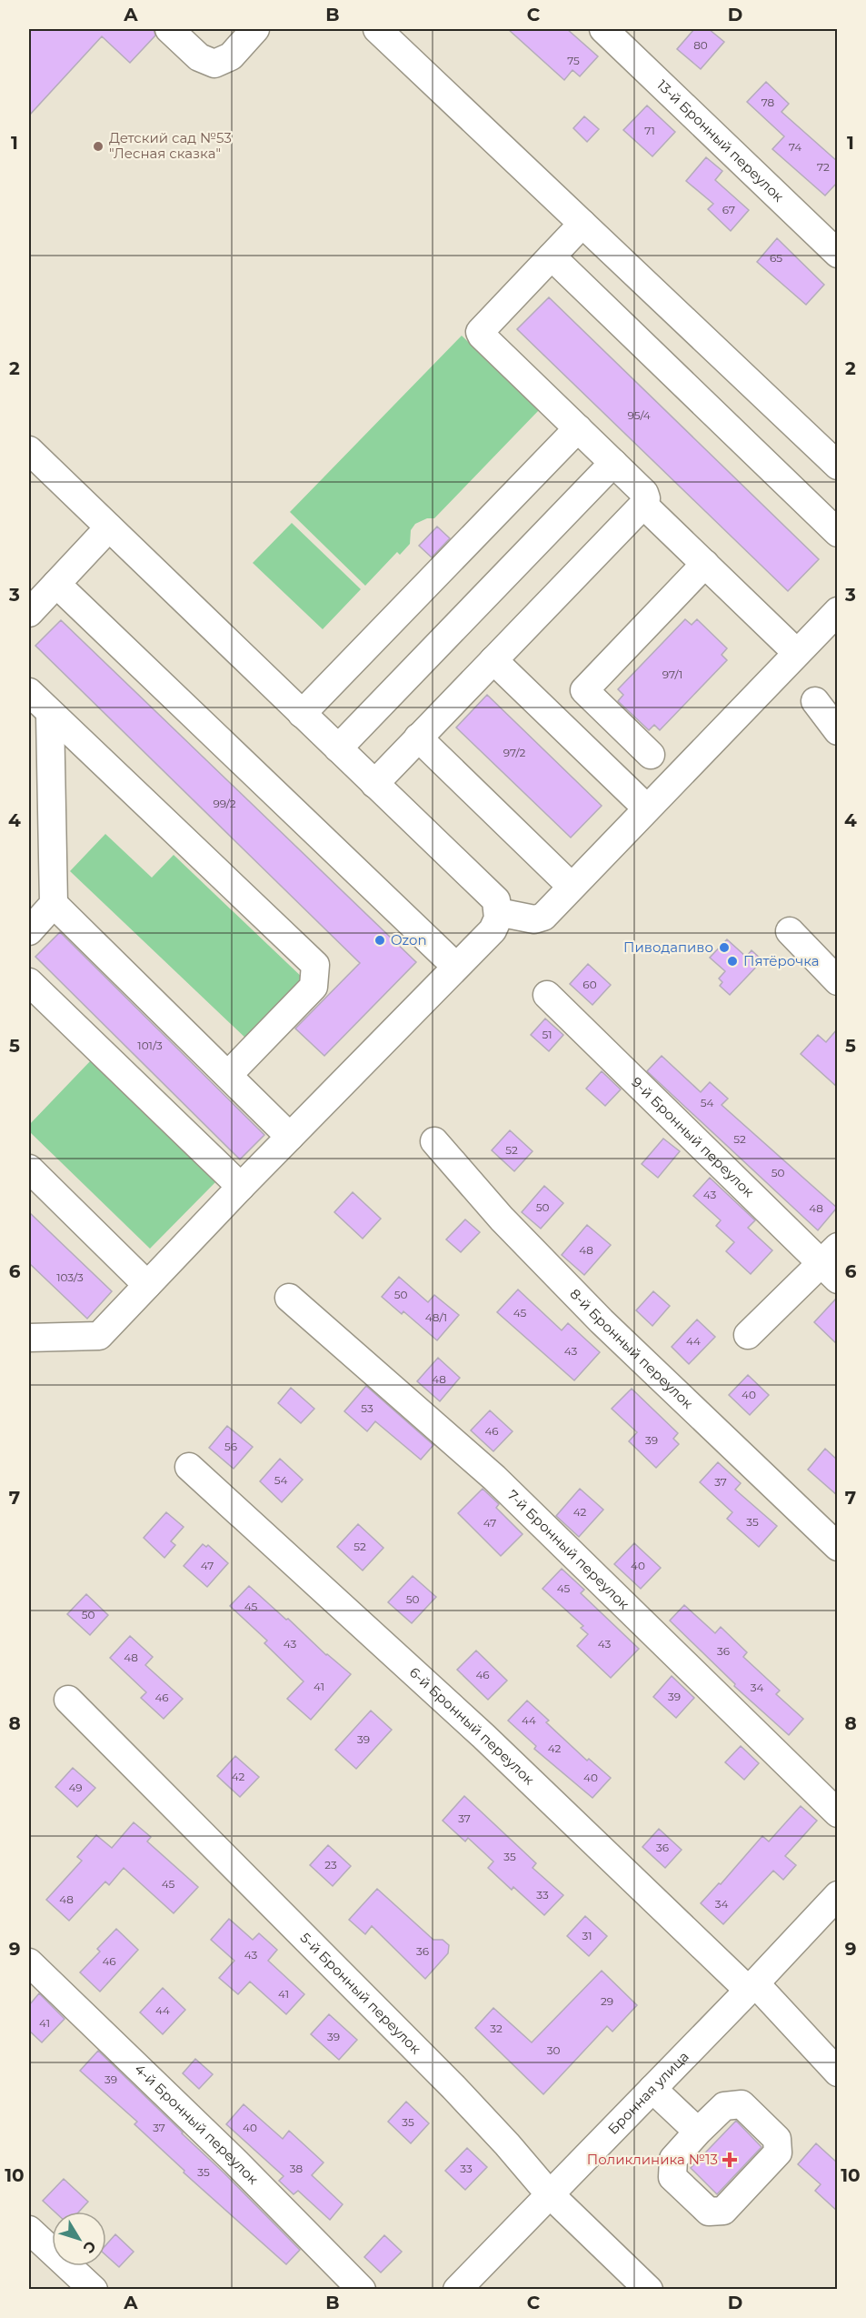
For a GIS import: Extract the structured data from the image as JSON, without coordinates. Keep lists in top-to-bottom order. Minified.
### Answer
{"streets":{"street":["13-й Бронный переулок","9-й Бронный переулок","8-й Бронный переулок","7-й Бронный переулок","6-й Бронный переулок","5-й Бронный переулок","Бронная улица","4-й Бронный переулок"]},"crossings":[["6-й Бронный переулок","Бронная улица"],["5-й Бронный переулок","Бронная улица"]],"places":{"other":["Детский сад №53 \"Лесная сказка\"","Ozon","Пиводапиво","Пятёрочка"],"health":["Поликлиника №13"]},"house_numbers":["80","75","78","71","74","72","67","65","95/4","97/1","97/2","99/2","60","51","101/3","54","52","52","50","43","50","48","48","103/3","50","45","48/1","44","43","48","40","53","46","39","56","54","37","42","35","47","52","47","40","45","50","45","50","43","43","36","48","46","41","34","39","46","44","39","42","42","40","49","37","36","35","23","45","33","48","34","31","36","43","46","41","29","44","41","32","39","30","39","35","37","40","38","33","35"],"north":"bottom right","grid":{"columns":["A","B","C","D"],"rows":["1","2","3","4","5","6","7","8","9","10"]}}
